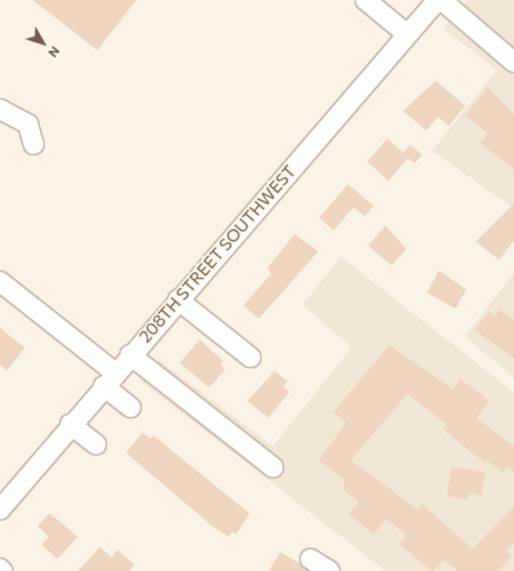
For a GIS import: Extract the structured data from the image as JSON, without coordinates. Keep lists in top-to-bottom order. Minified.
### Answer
{"streets":{"street":["208TH STREET SOUTHWEST"]},"north":"bottom right"}
